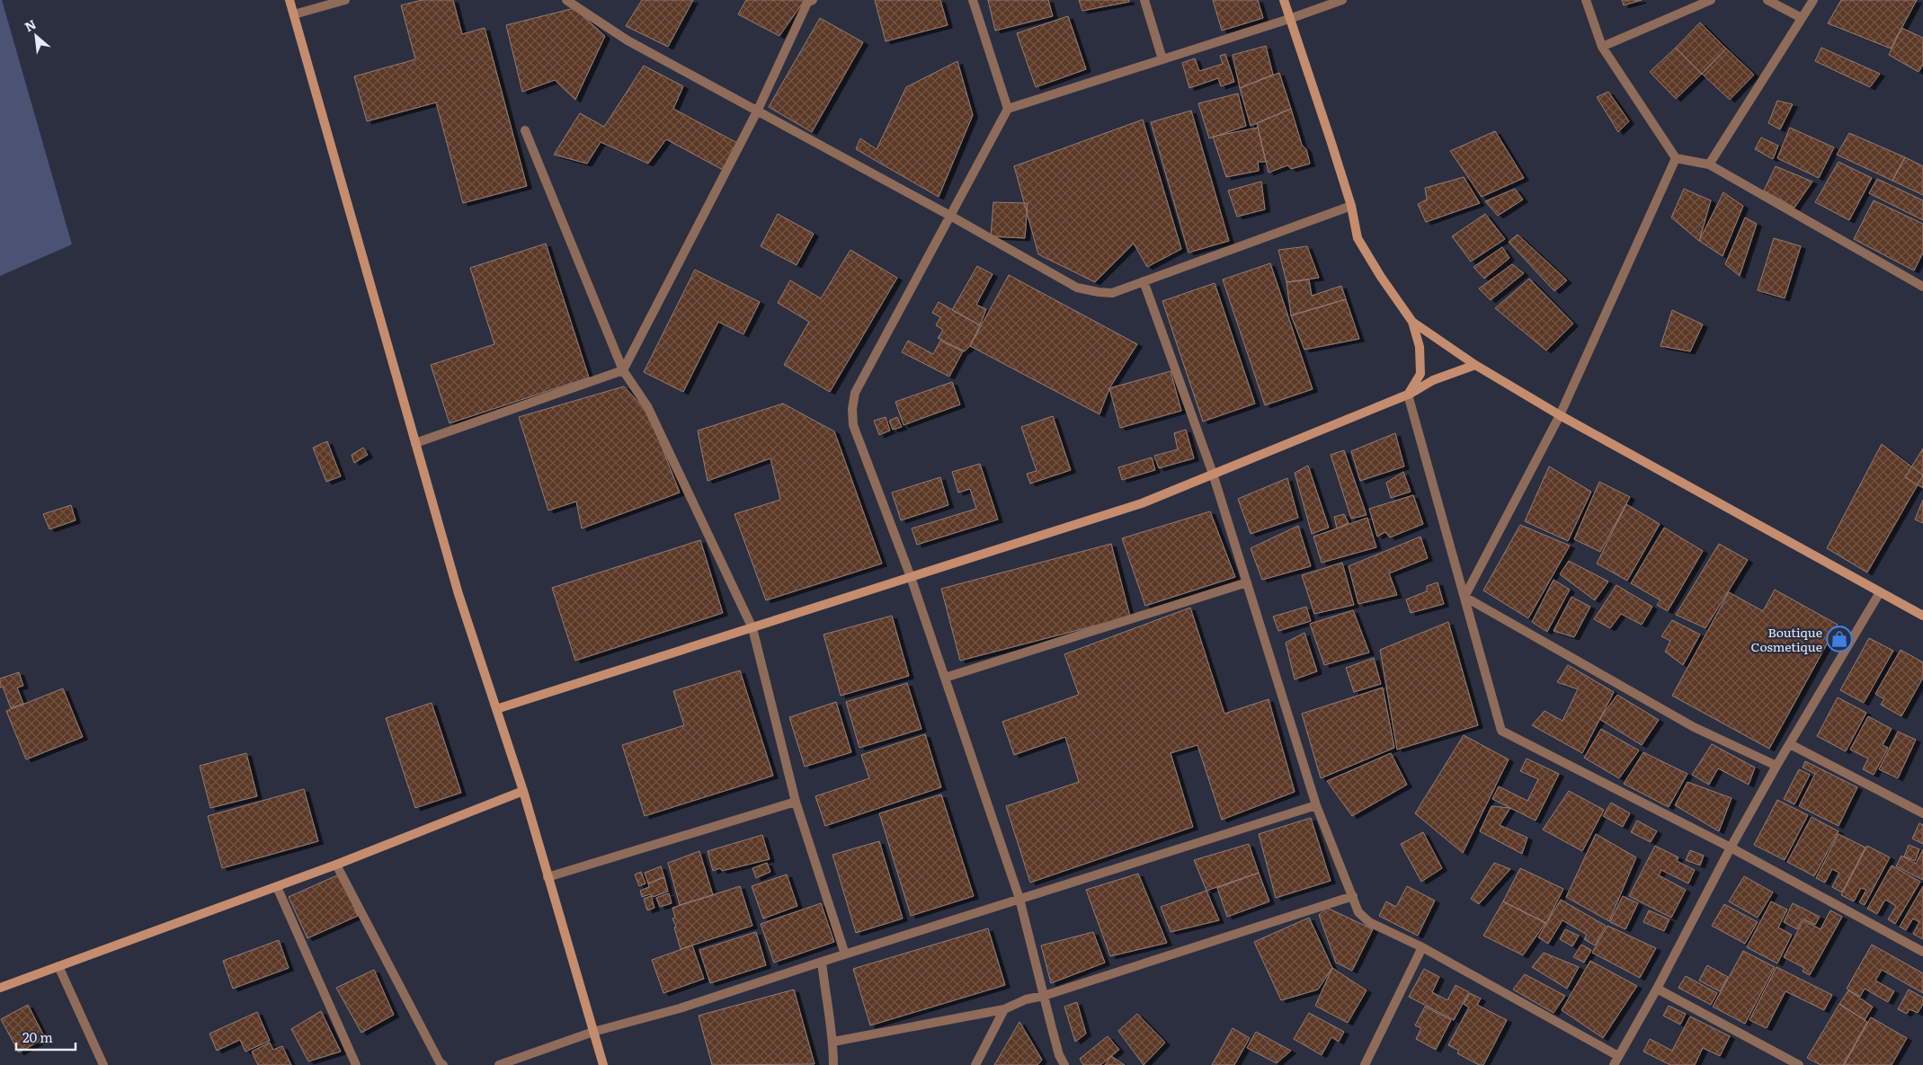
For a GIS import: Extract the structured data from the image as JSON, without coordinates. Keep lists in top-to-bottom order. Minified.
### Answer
{"places":{"shop":["Boutique Cosmetique"]},"scale_bar":"20 m","north":"top left"}
